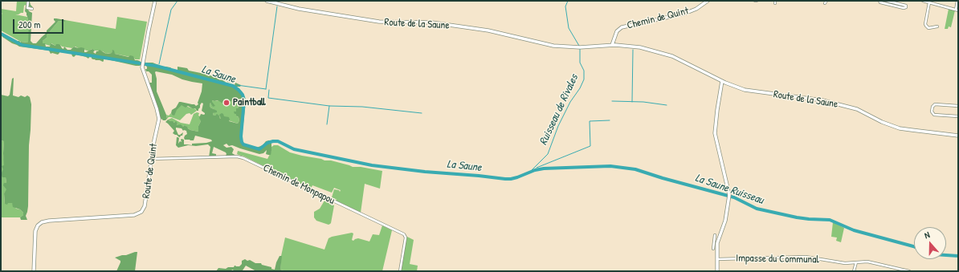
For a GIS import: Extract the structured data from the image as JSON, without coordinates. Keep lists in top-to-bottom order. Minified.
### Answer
{"streets":{"street":["Chemin de Quint","Route de la Saune","Route de Quint","Chemin de Monpapou","Impasse du Communal"]},"crossings":[["Chemin de Quint","Route de la Saune"],["Route de Quint","Chemin de Monpapou"]],"water":["La Saune","Ruisseau de Rivales","La Saune Ruisseau"],"places":["Paintball"],"scale_bar":"200 m","north":"top"}
